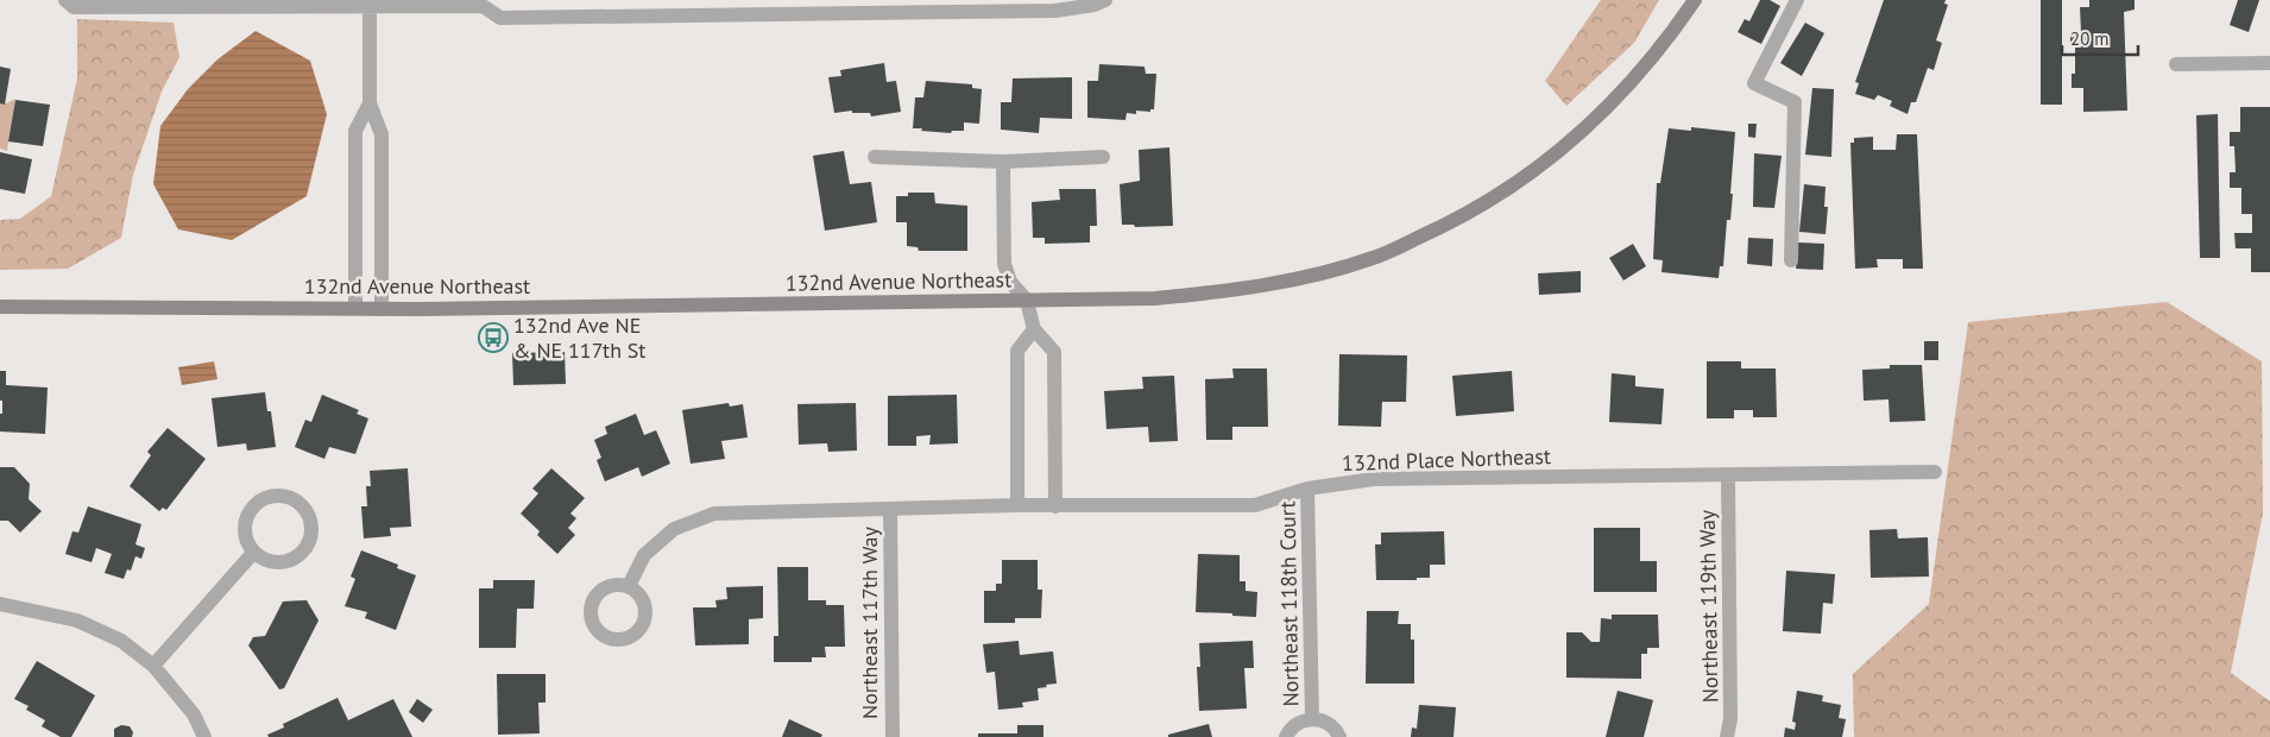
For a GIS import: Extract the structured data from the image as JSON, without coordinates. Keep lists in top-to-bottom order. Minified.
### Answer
{"streets":{"street":["132nd Avenue Northeast","132nd Place Northeast","Northeast 118th Court","Northeast 119th Way","Northeast 117th Way"]},"crossings":[["132nd Place Northeast","Northeast 118th Court"],["132nd Place Northeast","Northeast 119th Way"],["132nd Place Northeast","Northeast 117th Way"]],"places":{"bus stop":["132nd Ave NE & NE 117th St"]},"scale_bar":"20 m"}
